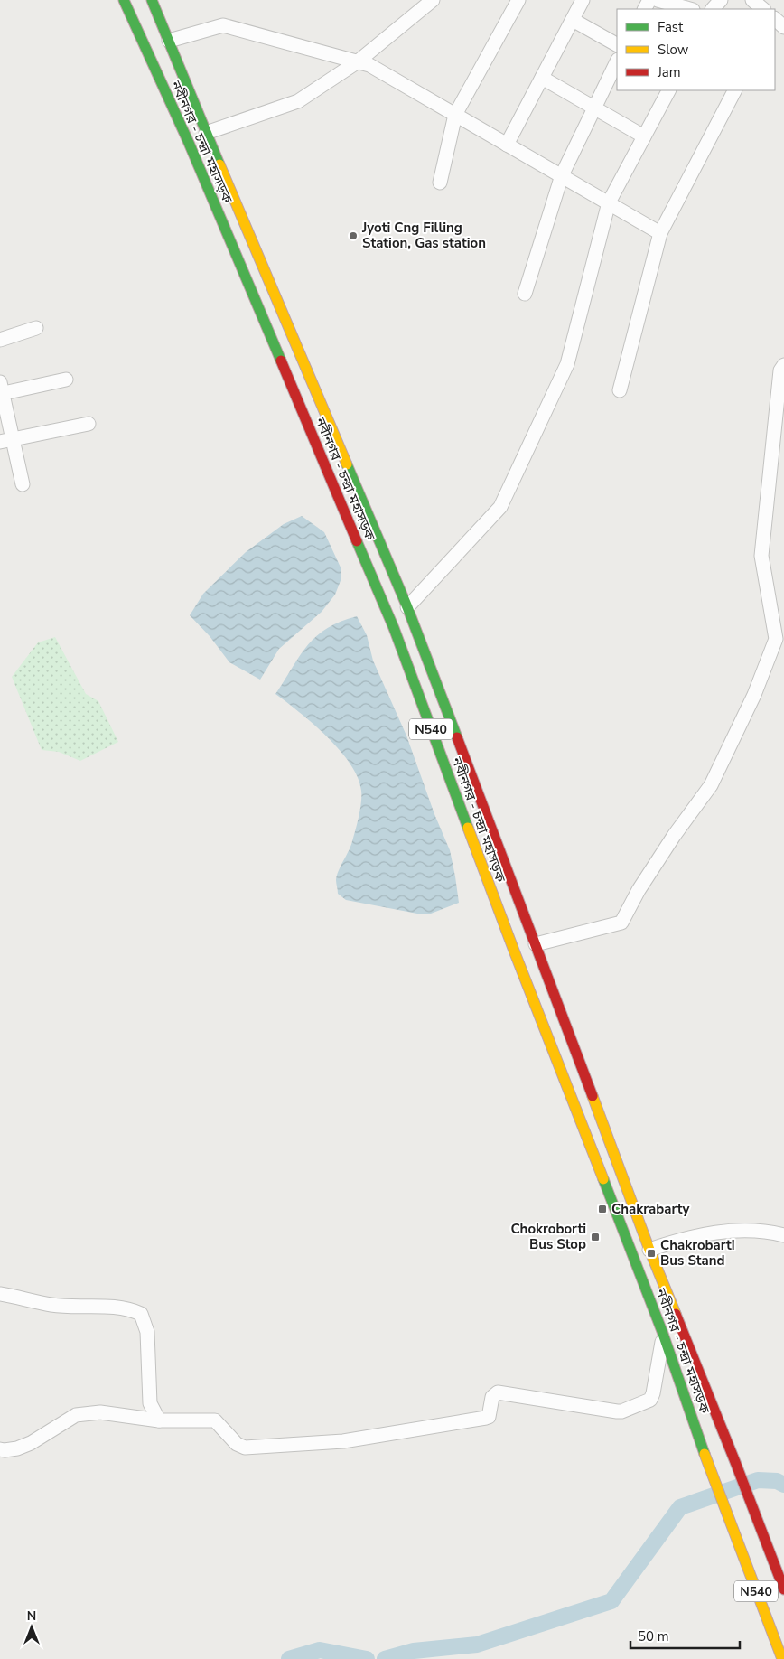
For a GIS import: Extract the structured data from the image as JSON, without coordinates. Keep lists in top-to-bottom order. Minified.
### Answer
{"streets":{"highway":["নবীনগর - চন্দ্রা মহাসড়ক","N540"]},"places":{"other":["Jyoti Cng Filling Station, Gas station"],"transit":["Chakrabarty","Chokroborti Bus Stop","Chakrobarti Bus Stand"]},"legend":["Fast","Slow","Jam"],"scale_bar":"50 m","north":"top"}
